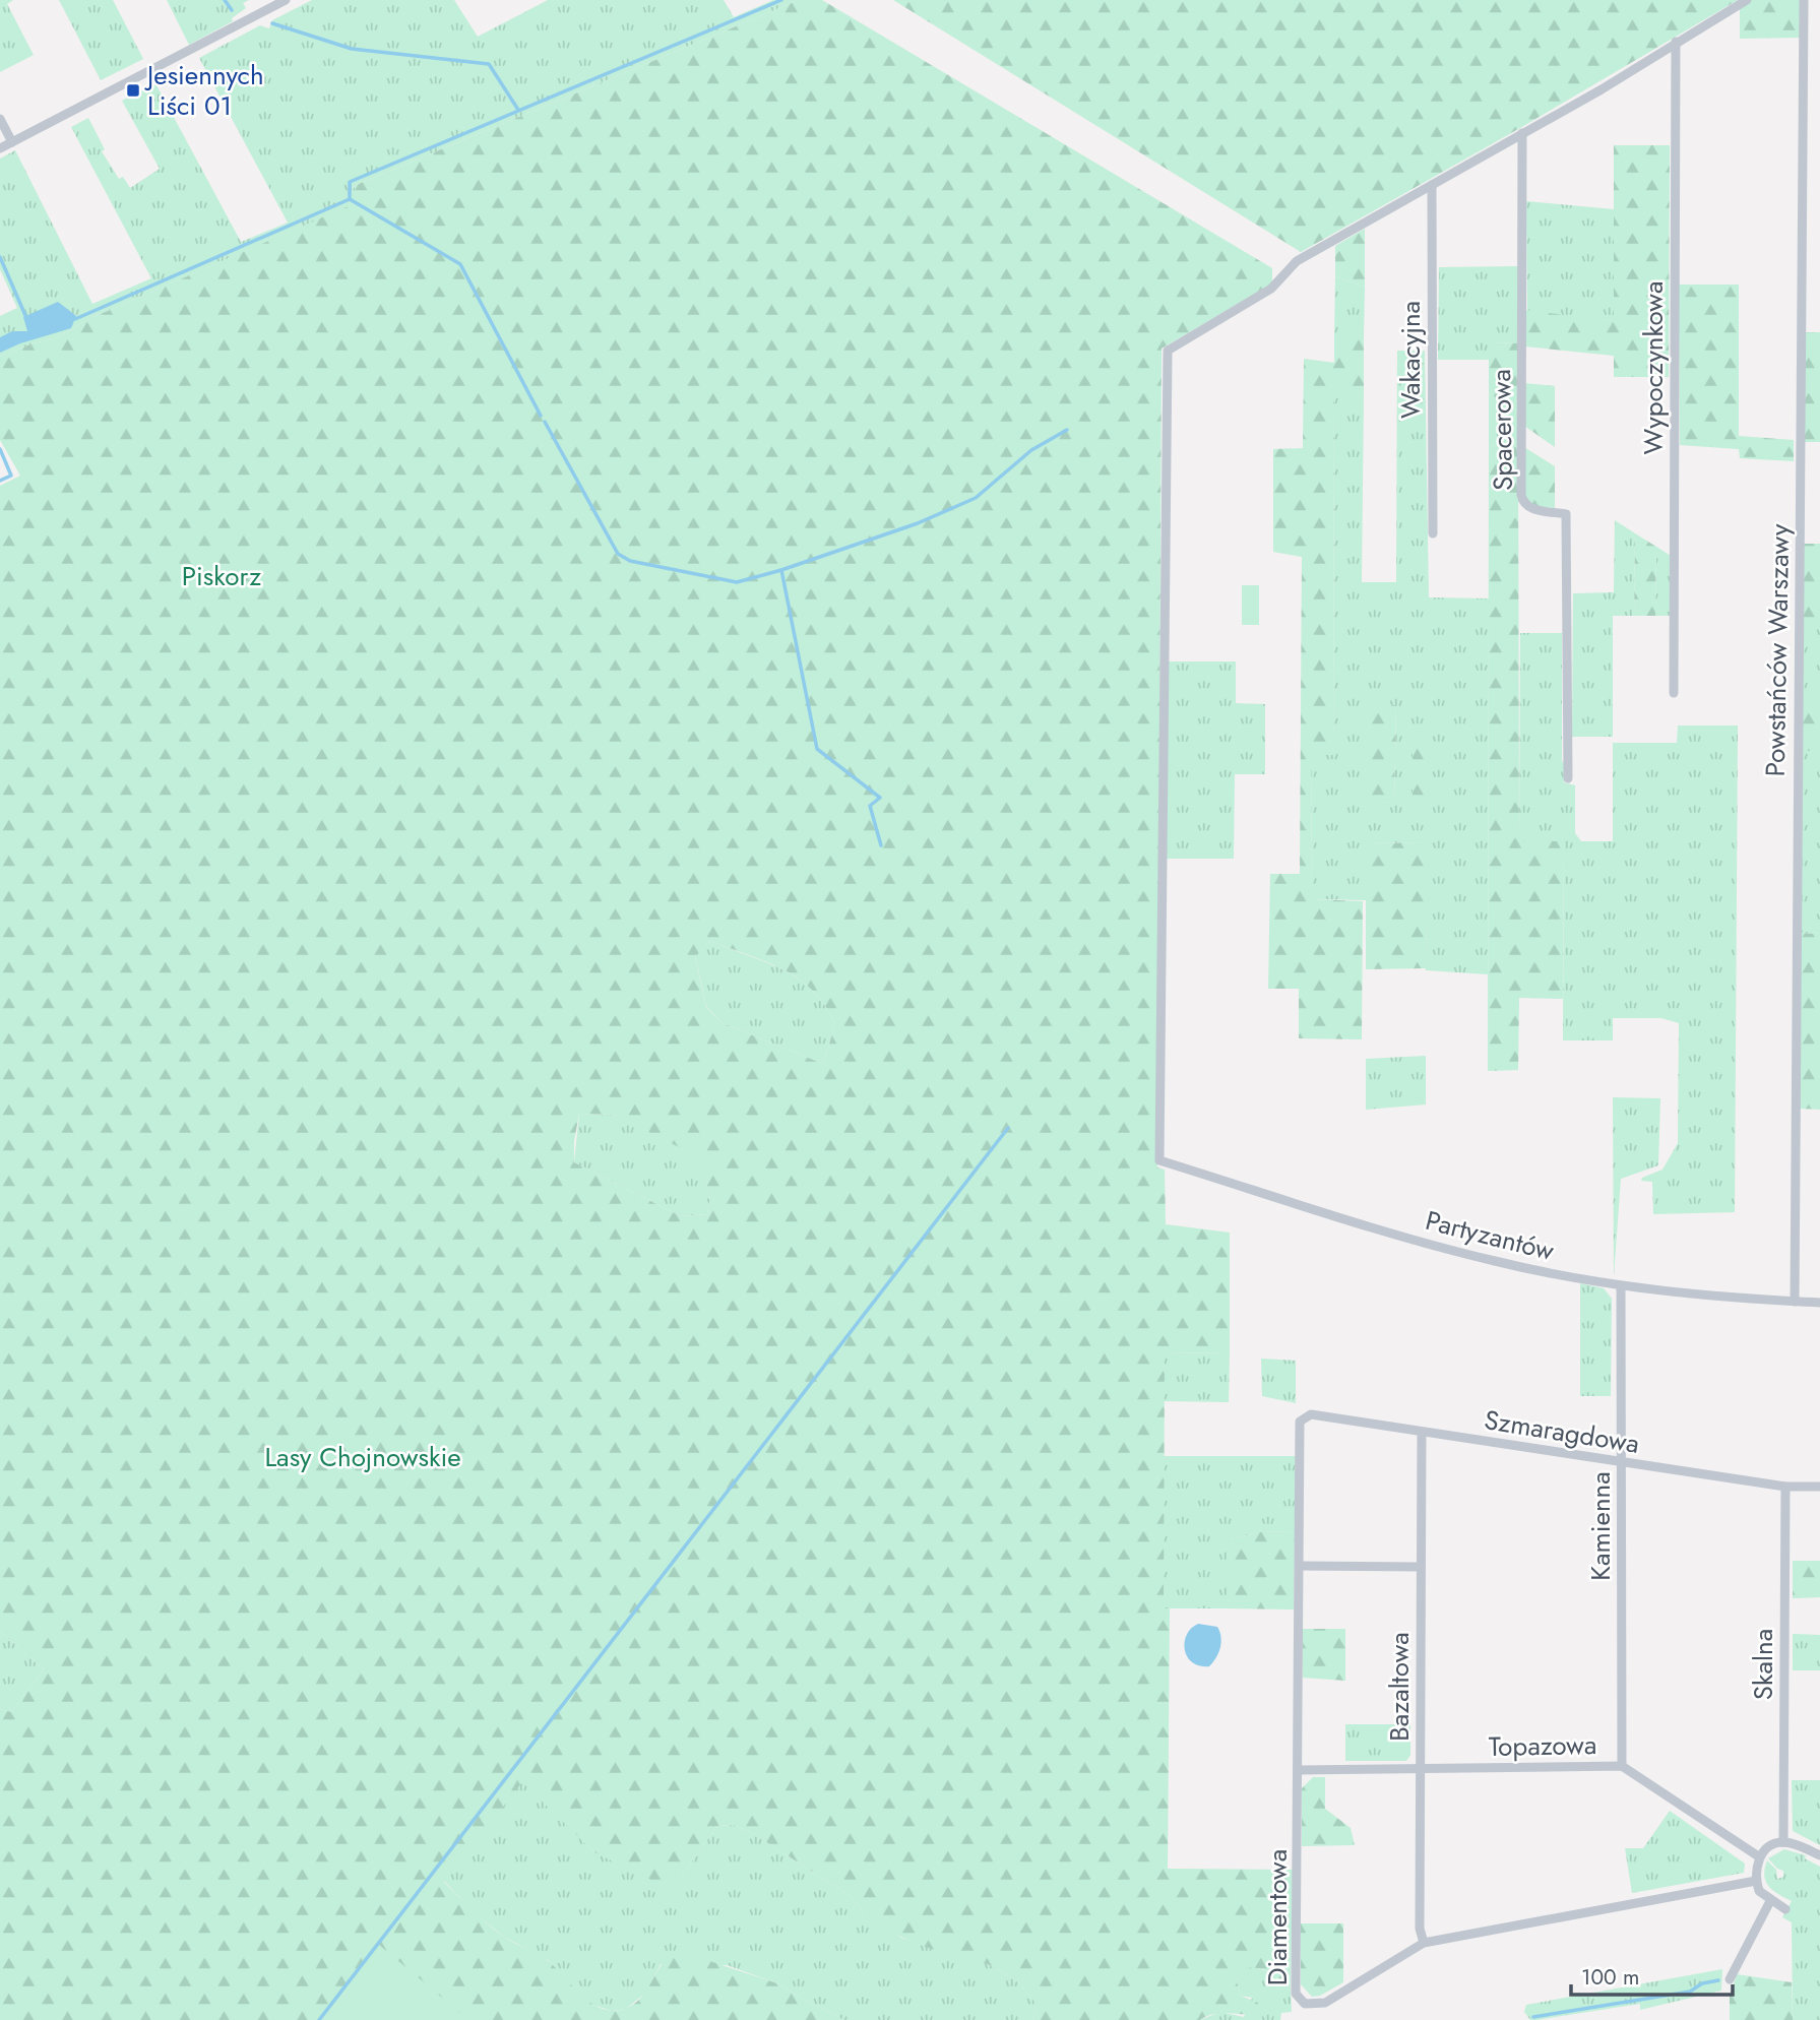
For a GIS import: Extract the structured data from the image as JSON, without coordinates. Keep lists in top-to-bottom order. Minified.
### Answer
{"streets":{"street":["Wakacyjna","Wypoczynkowa","Spacerowa","Powstańców Warszawy","Partyzantów","Szmaragdowa","Kamienna","Skalna","Bazaltowa","Topazowa","Diamentowa"]},"crossings":[["Wakacyjna","Partyzantów"],["Powstańców Warszawy","Partyzantów"],["Partyzantów","Kamienna"],["Szmaragdowa","Kamienna"],["Szmaragdowa","Skalna"],["Szmaragdowa","Bazaltowa"],["Szmaragdowa","Diamentowa"],["Kamienna","Topazowa"],["Bazaltowa","Topazowa"],["Bazaltowa","Diamentowa"],["Topazowa","Diamentowa"]],"parks":["Piskorz","Lasy Chojnowskie"],"places":{"transit":["Jesiennych Liści 01"]},"scale_bar":"100 m"}
